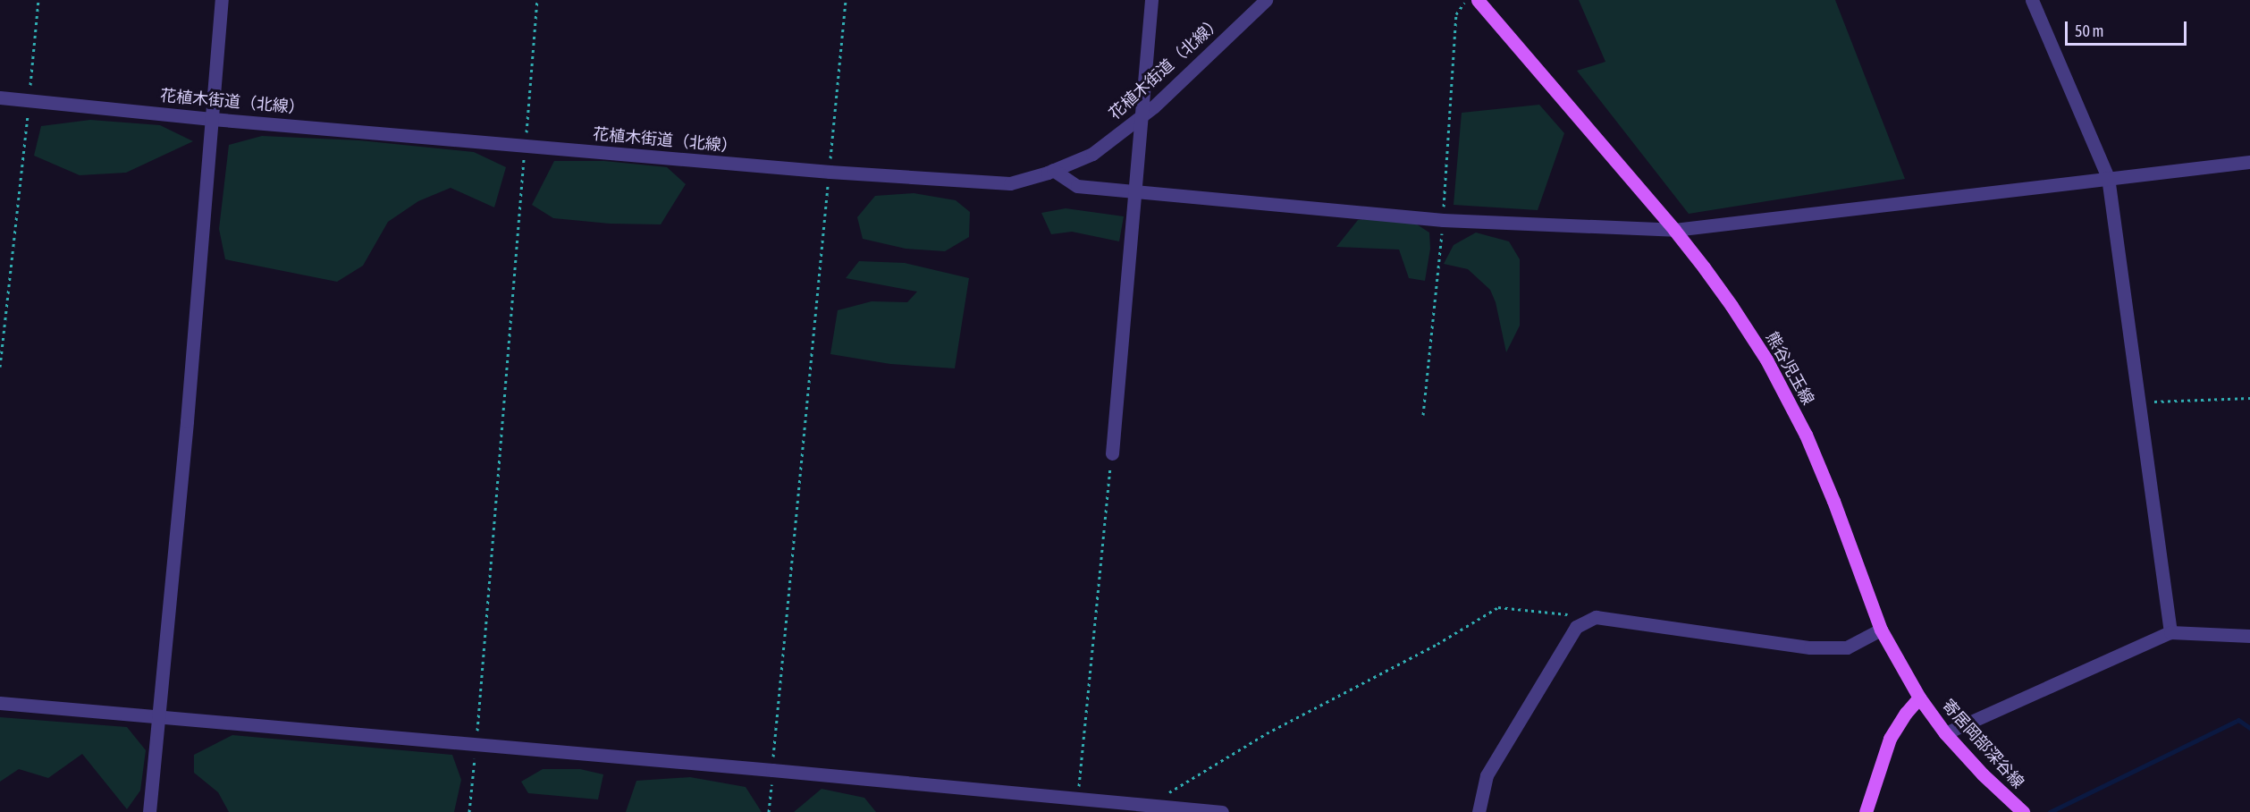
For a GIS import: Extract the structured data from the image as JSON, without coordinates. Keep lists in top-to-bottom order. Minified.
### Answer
{"streets":{"main road":["熊谷児玉線","寄居岡部深谷線"],"street":["花植木街道（北線）"]},"crossings":[["熊谷児玉線","寄居岡部深谷線"]],"scale_bar":"50 m"}
